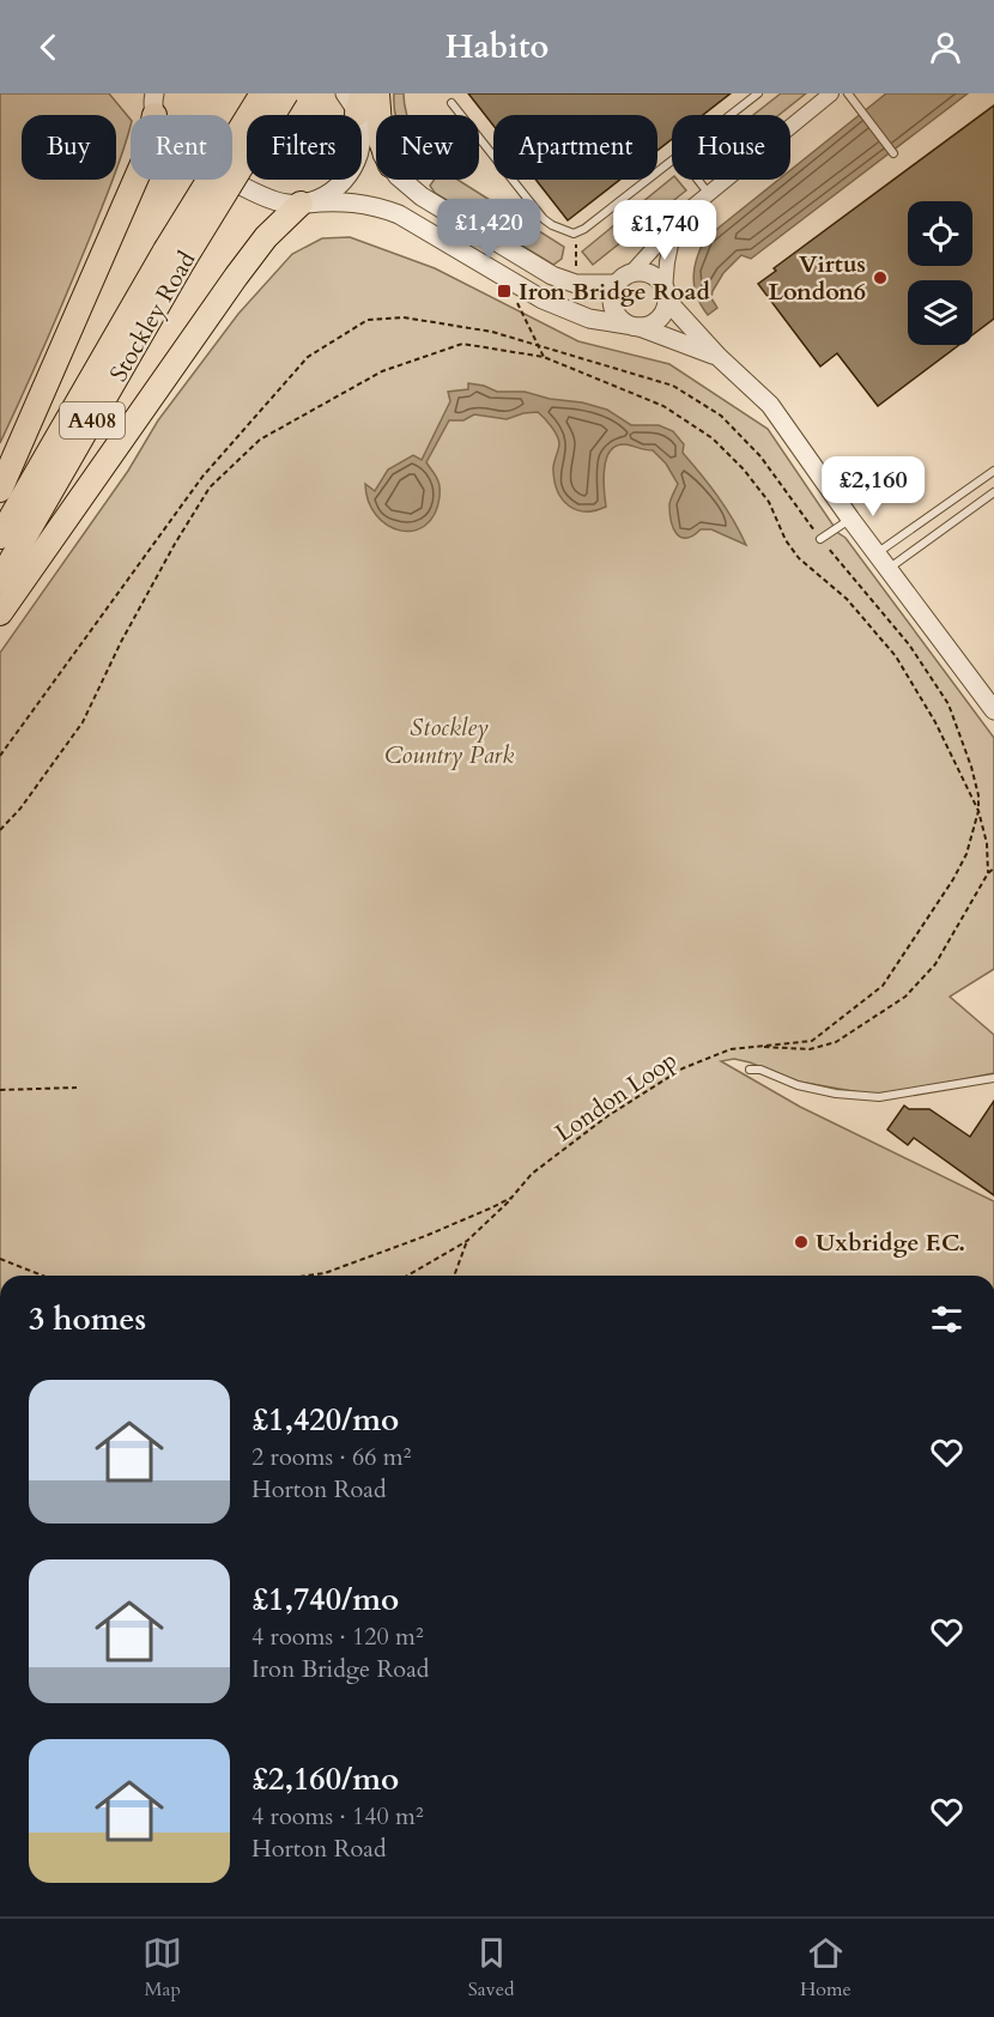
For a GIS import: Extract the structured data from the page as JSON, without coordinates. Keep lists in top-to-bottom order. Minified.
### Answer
{"streets":{"main road":["Stockley Road","A408"],"path":["London Loop"]},"parks":["Stockley Country Park"],"places":{"other":["Virtus London6","Uxbridge F.C."],"transit":["Iron Bridge Road"]},"page":{"header":"Habito","chip":["Buy","Rent","Filters","New","Apartment","House"],"price":["£1,420","£1,740","£2,160"],"heading":"3 homes","list":[{"name":"£1,420/mo","note":"2 rooms · 66 m² · Horton Road"},{"name":"£1,740/mo","note":"4 rooms · 120 m² · Iron Bridge Road"},{"name":"£2,160/mo","note":"4 rooms · 140 m² · Horton Road"}],"tabs":["Map","Saved","Home"]}}
